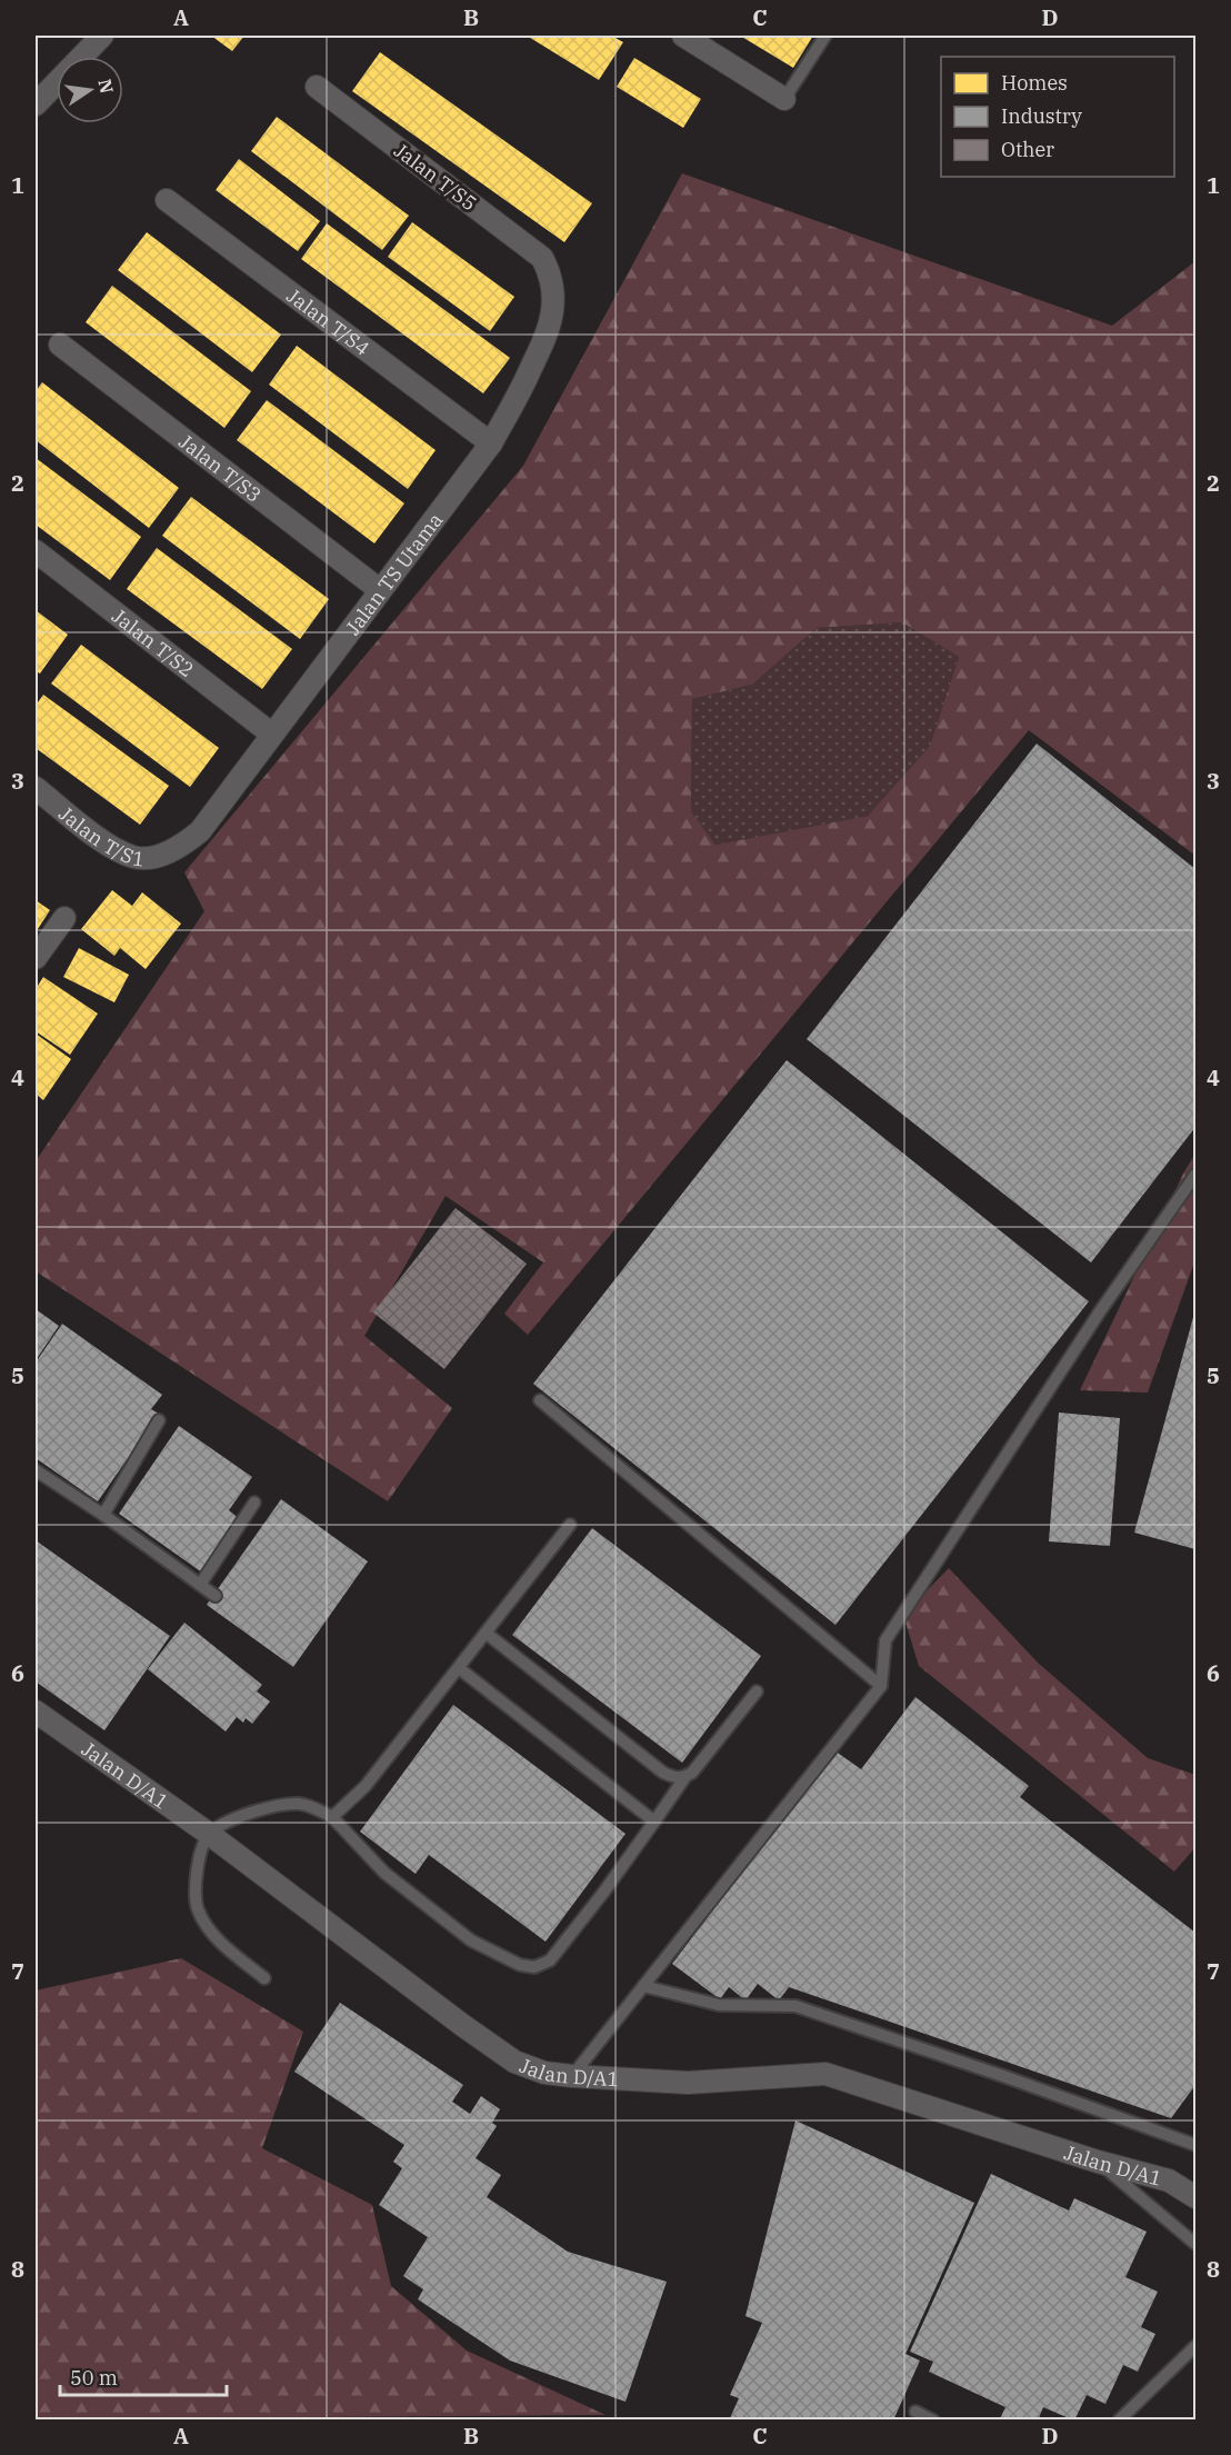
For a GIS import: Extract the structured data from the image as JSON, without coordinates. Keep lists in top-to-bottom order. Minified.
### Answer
{"streets":{"street":["Jalan T/S5","Jalan T/S4","Jalan T/S3","Jalan TS Utama","Jalan T/S2","Jalan T/S1","Jalan D/A1"]},"crossings":[["Jalan T/S5","Jalan TS Utama"],["Jalan T/S4","Jalan TS Utama"],["Jalan T/S3","Jalan TS Utama"],["Jalan TS Utama","Jalan T/S2"],["Jalan TS Utama","Jalan T/S1"]],"legend":["Homes","Industry","Other"],"scale_bar":"50 m","north":"right","grid":{"columns":["A","B","C","D"],"rows":["1","2","3","4","5","6","7","8"]}}
